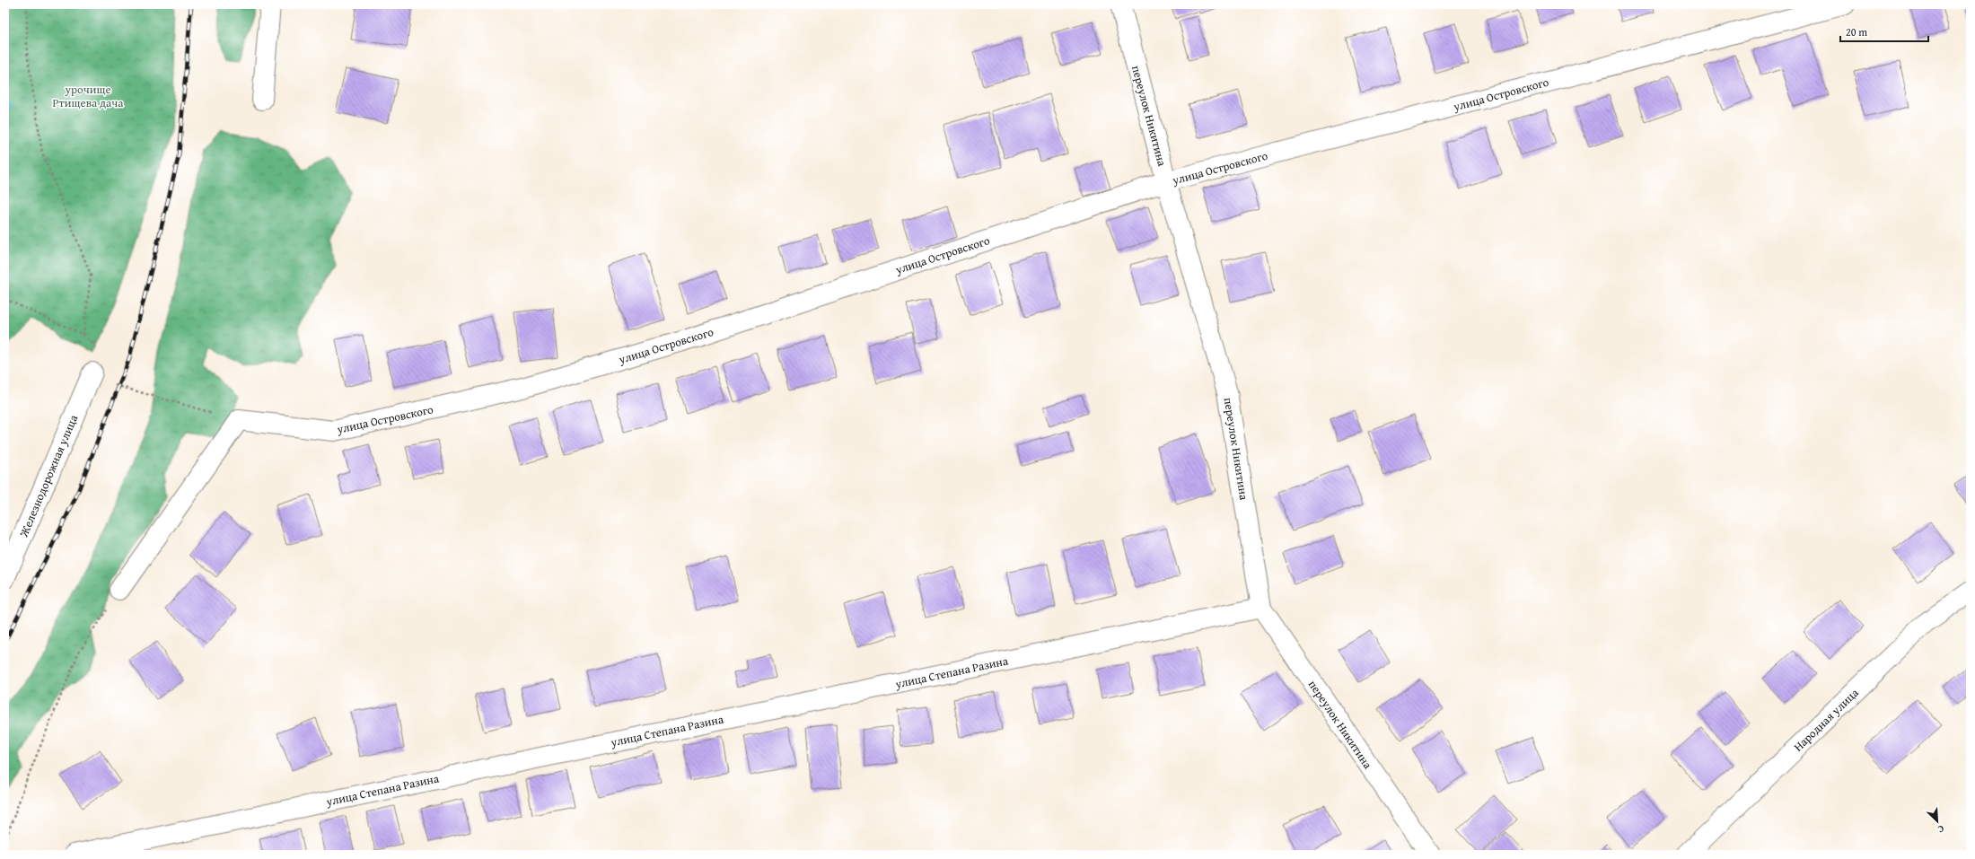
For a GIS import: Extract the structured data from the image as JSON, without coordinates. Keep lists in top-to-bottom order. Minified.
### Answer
{"streets":{"street":["улица Островского","переулок Никитина","Железнодорожная улица","улица Степана Разина","Народная улица"]},"crossings":[["улица Островского","переулок Никитина"],["переулок Никитина","улица Степана Разина"]],"parks":["урочище Ртищева дача"],"scale_bar":"20 m","north":"bottom right"}
